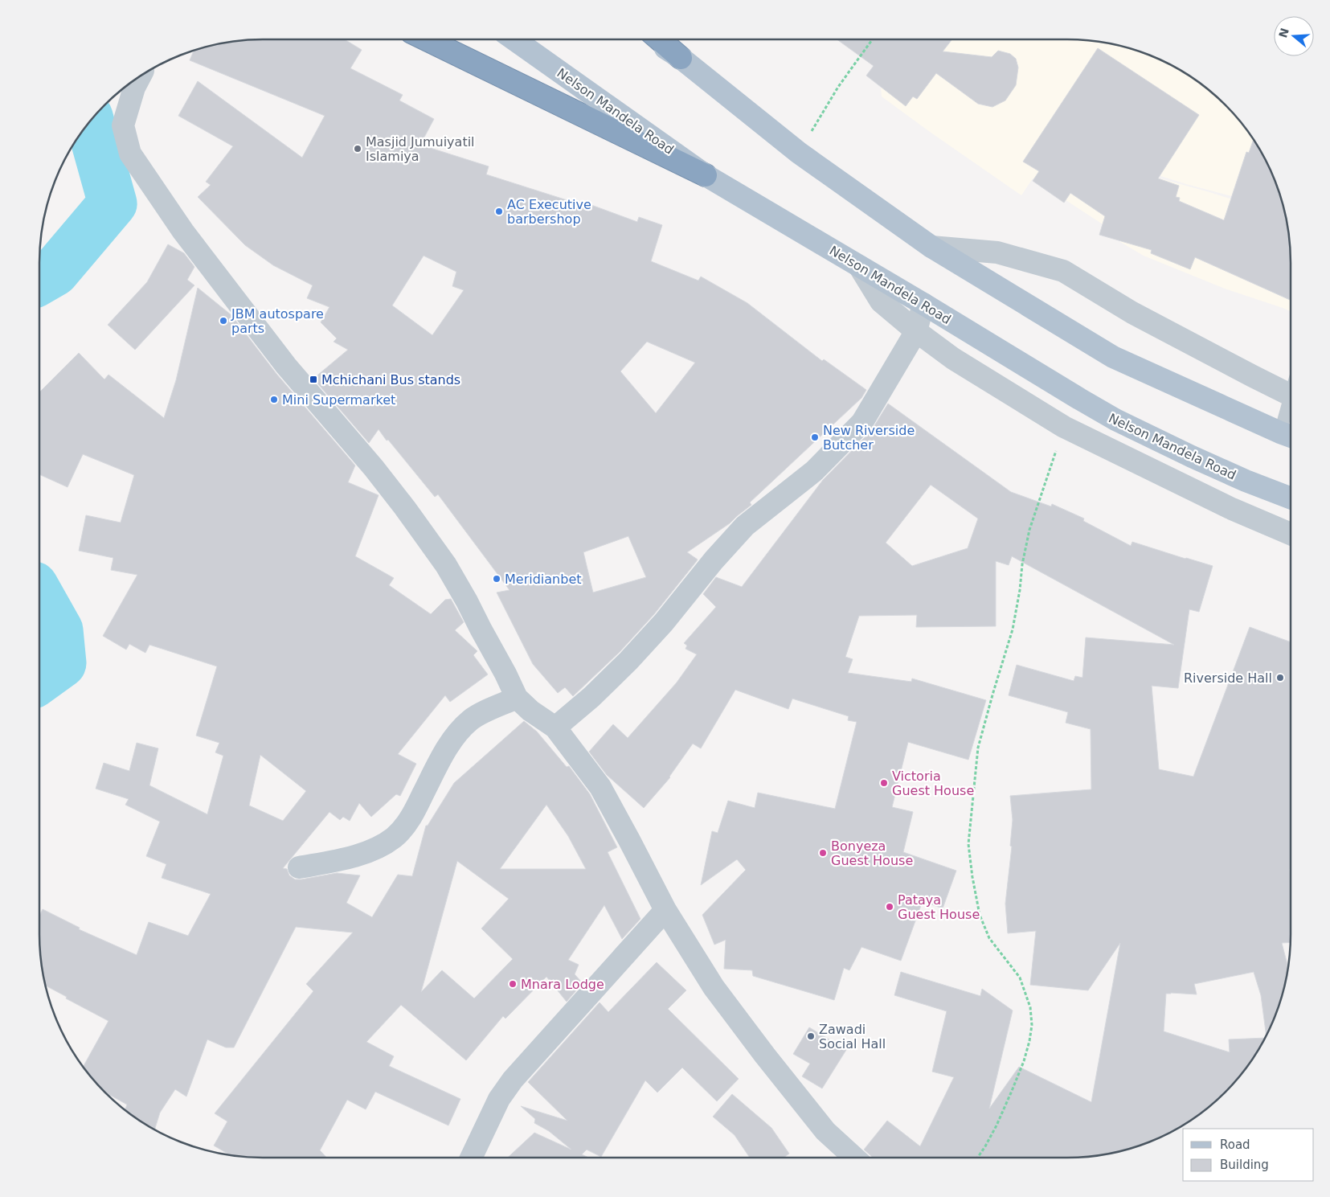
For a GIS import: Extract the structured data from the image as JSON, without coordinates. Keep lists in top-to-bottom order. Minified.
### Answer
{"streets":{"main road":["Nelson Mandela Road"]},"places":{"other":["Masjid Jumuiyatil Islamiya","AC Executive barbershop","JBM autospare parts","Mini Supermarket","New Riverside Butcher","Meridianbet","Riverside Hall","Victoria Guest House","Bonyeza Guest House","Pataya Guest House","Mnara Lodge","Zawadi Social Hall"],"transit":["Mchichani Bus stands"]},"legend":["Road","Building"],"north":"left"}
